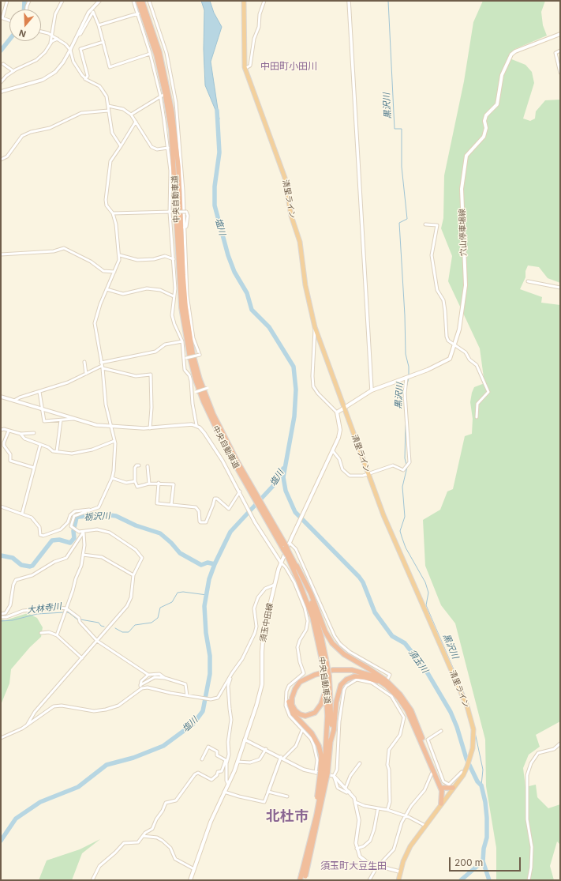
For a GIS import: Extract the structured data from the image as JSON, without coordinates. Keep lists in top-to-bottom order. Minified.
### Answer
{"streets":{"highway":["中央自動車道","清里ライン"],"main road":["穴山停車場線","須玉中田線"]},"crossings":[["中央自動車道","須玉中田線"],["清里ライン","穴山停車場線"]],"districts":["中田町小田川","北杜市","須玉町大豆生田"],"water":["黒沢川","塩川","栃沢川","大林寺川","須玉川"],"scale_bar":"200 m","north":"bottom"}
